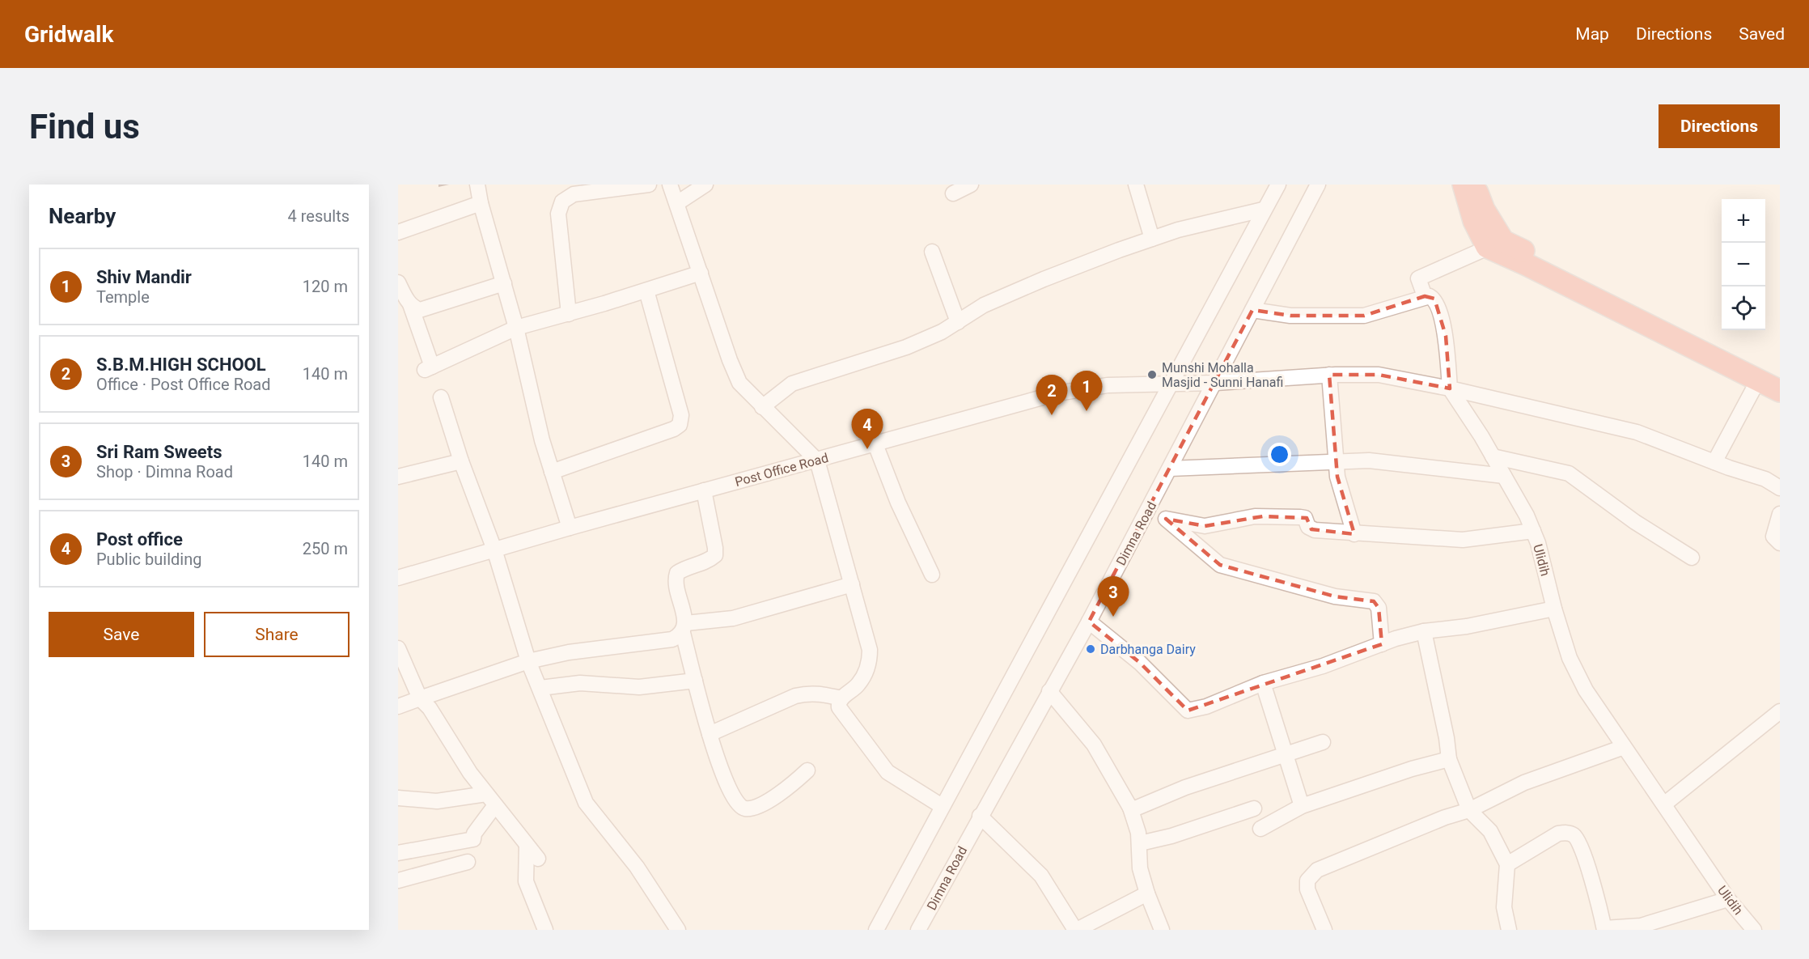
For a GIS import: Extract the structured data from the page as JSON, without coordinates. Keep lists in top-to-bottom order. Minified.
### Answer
{"streets":{"street":["Post Office Road","Dimna Road","Ulidih"]},"crossings":[["Post Office Road","Dimna Road"]],"places":["Munshi Mohalla Masjid - Sunni Hanafi","Darbhanga Dairy"],"page":{"header":"Gridwalk","nav":["Map","Directions","Saved"],"buttons":["Directions",["Save","Share"]],"title":"Find us","heading":["Nearby","4 results"],"map_buttons":["+","−"],"list":[{"mark":"1","name":"Shiv Mandir","note":"Temple","value":"120 m"},{"mark":"2","name":"S.B.M.HIGH SCHOOL","note":"Office · Post Office Road","value":"140 m"},{"mark":"3","name":"Sri Ram Sweets","note":"Shop · Dimna Road","value":"140 m"},{"mark":"4","name":"Post office","note":"Public building","value":"250 m"}],"pins":["1","2","4","3"]}}
